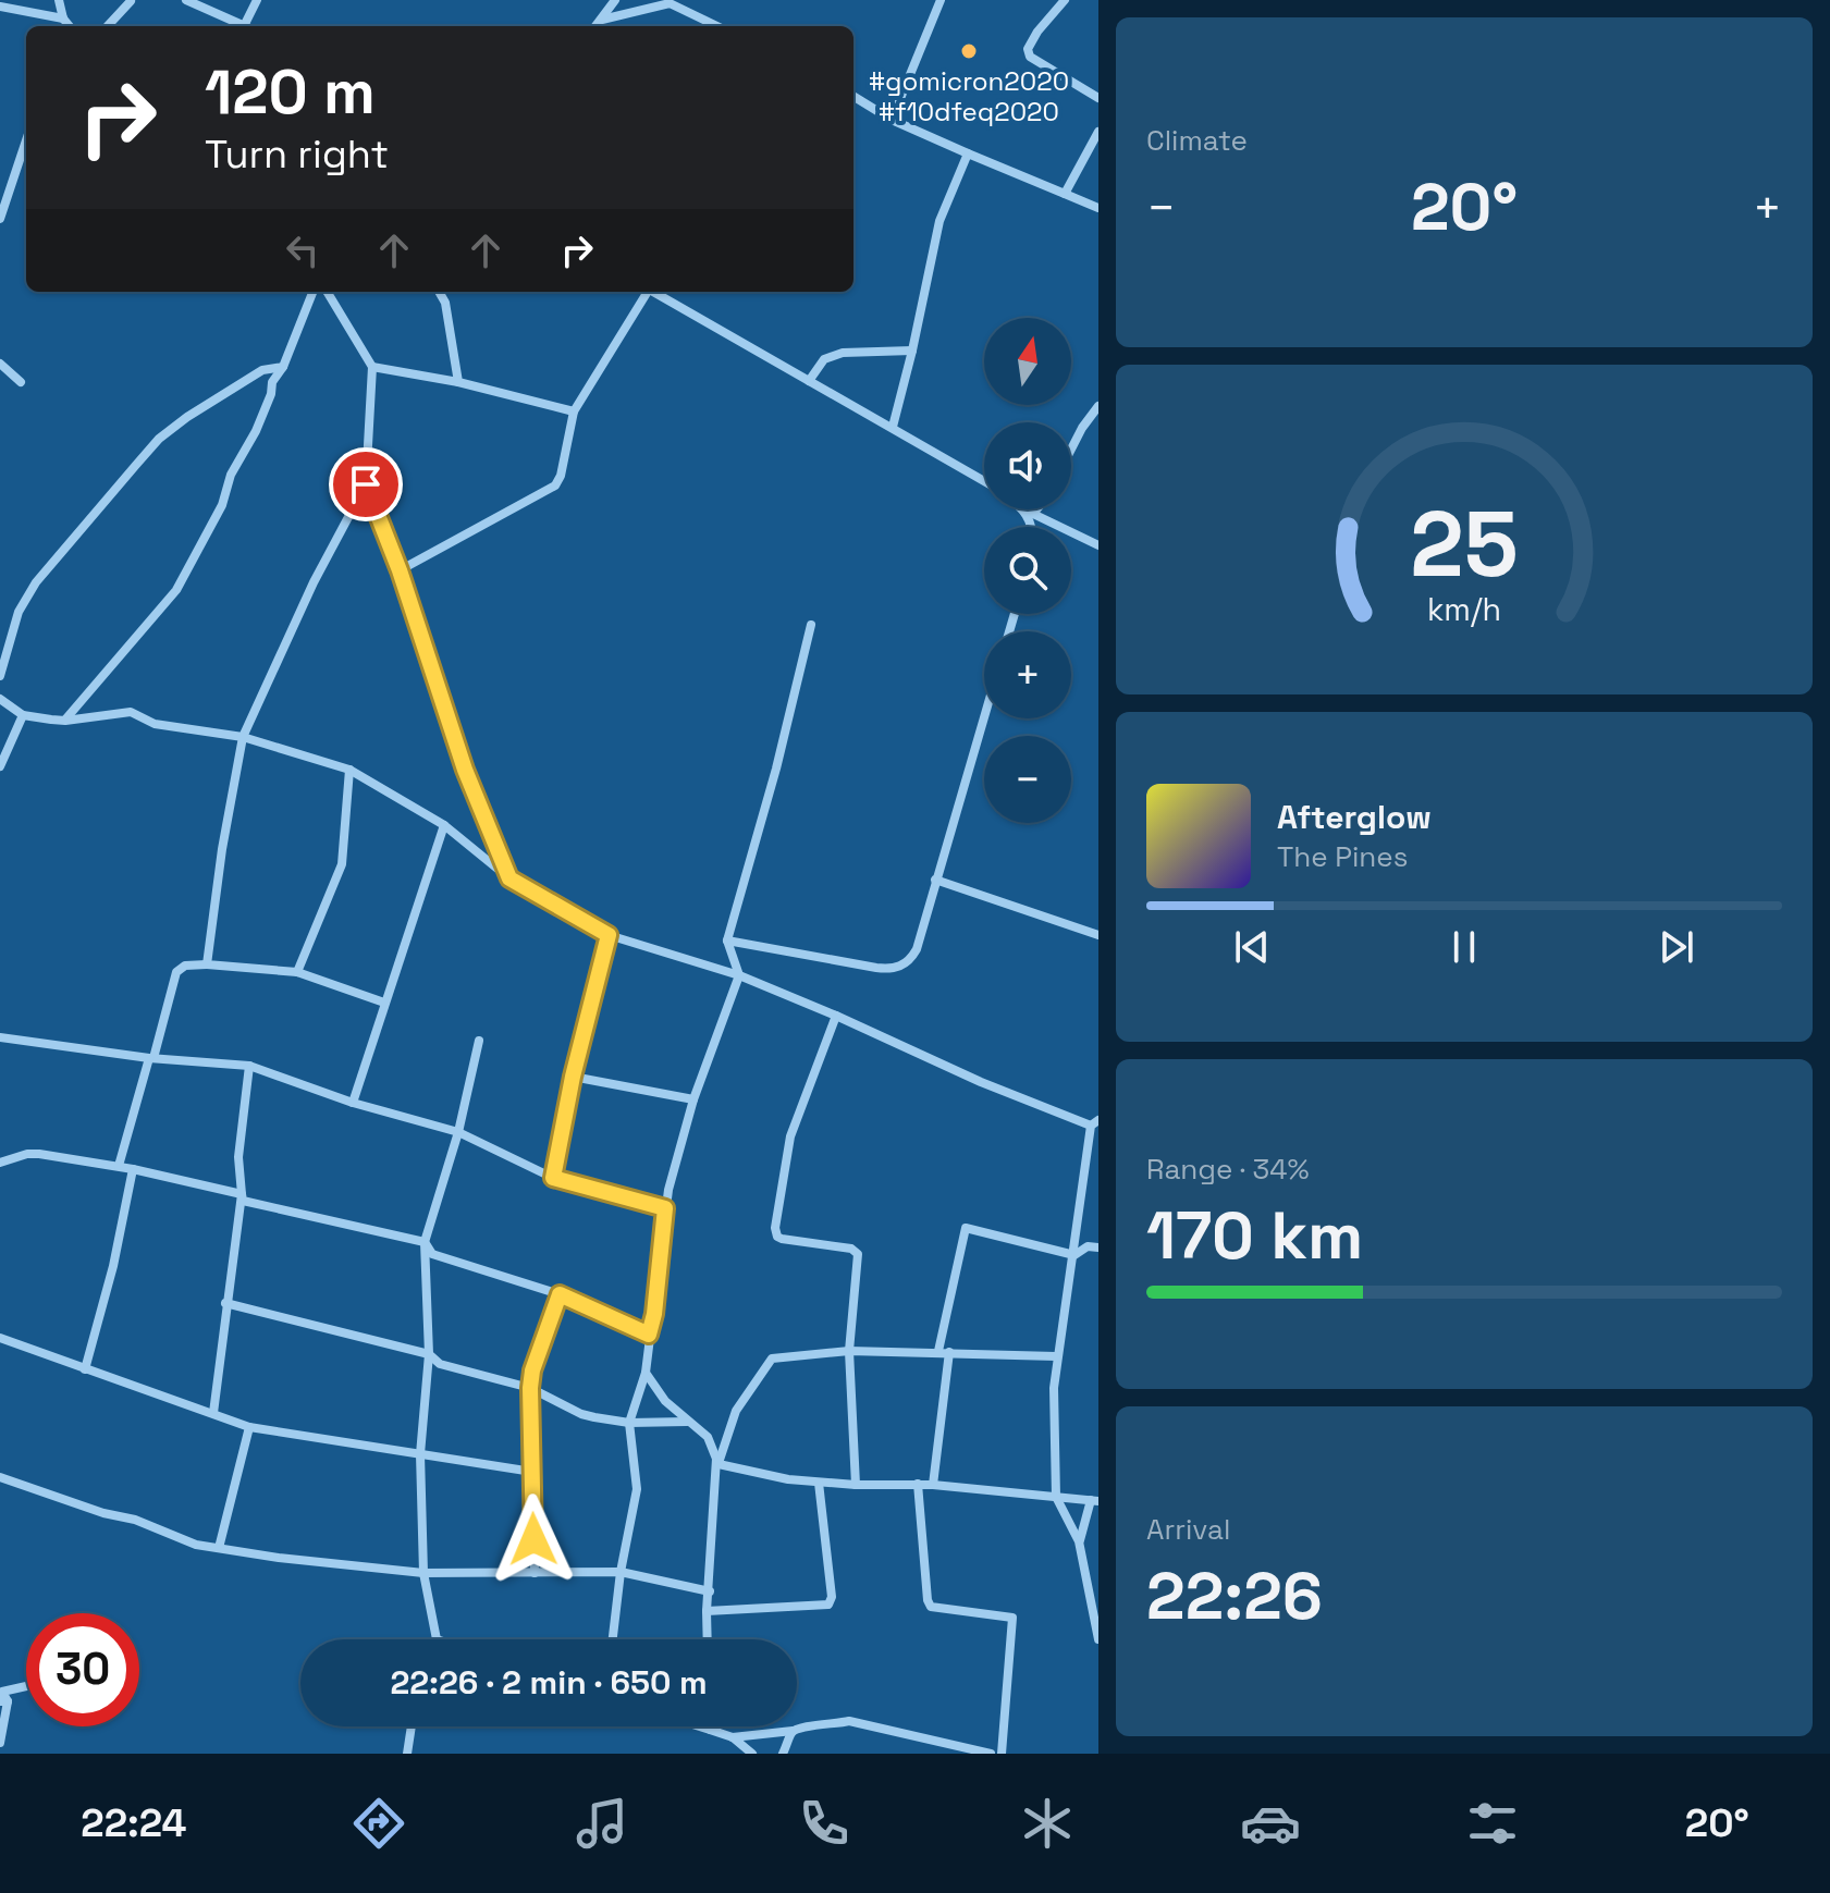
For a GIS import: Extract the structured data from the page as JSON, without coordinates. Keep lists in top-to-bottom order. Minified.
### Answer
{"places":["#gomicron2020 #f10dfeq2020"],"north":"top","page":{"tile":["Climate",["Range · 34%","170 km"],["Arrival","22:26"]],"turn":["120 m","Turn right"],"heat":["−","20°","+"],"map_buttons":["+","−"],"song":["Afterglow","The Pines"],"limit":"30","trip":"22:26 · 2 min · 650 m","tabs":["22:24","20°"],"gauge":["25","km/h"]}}
